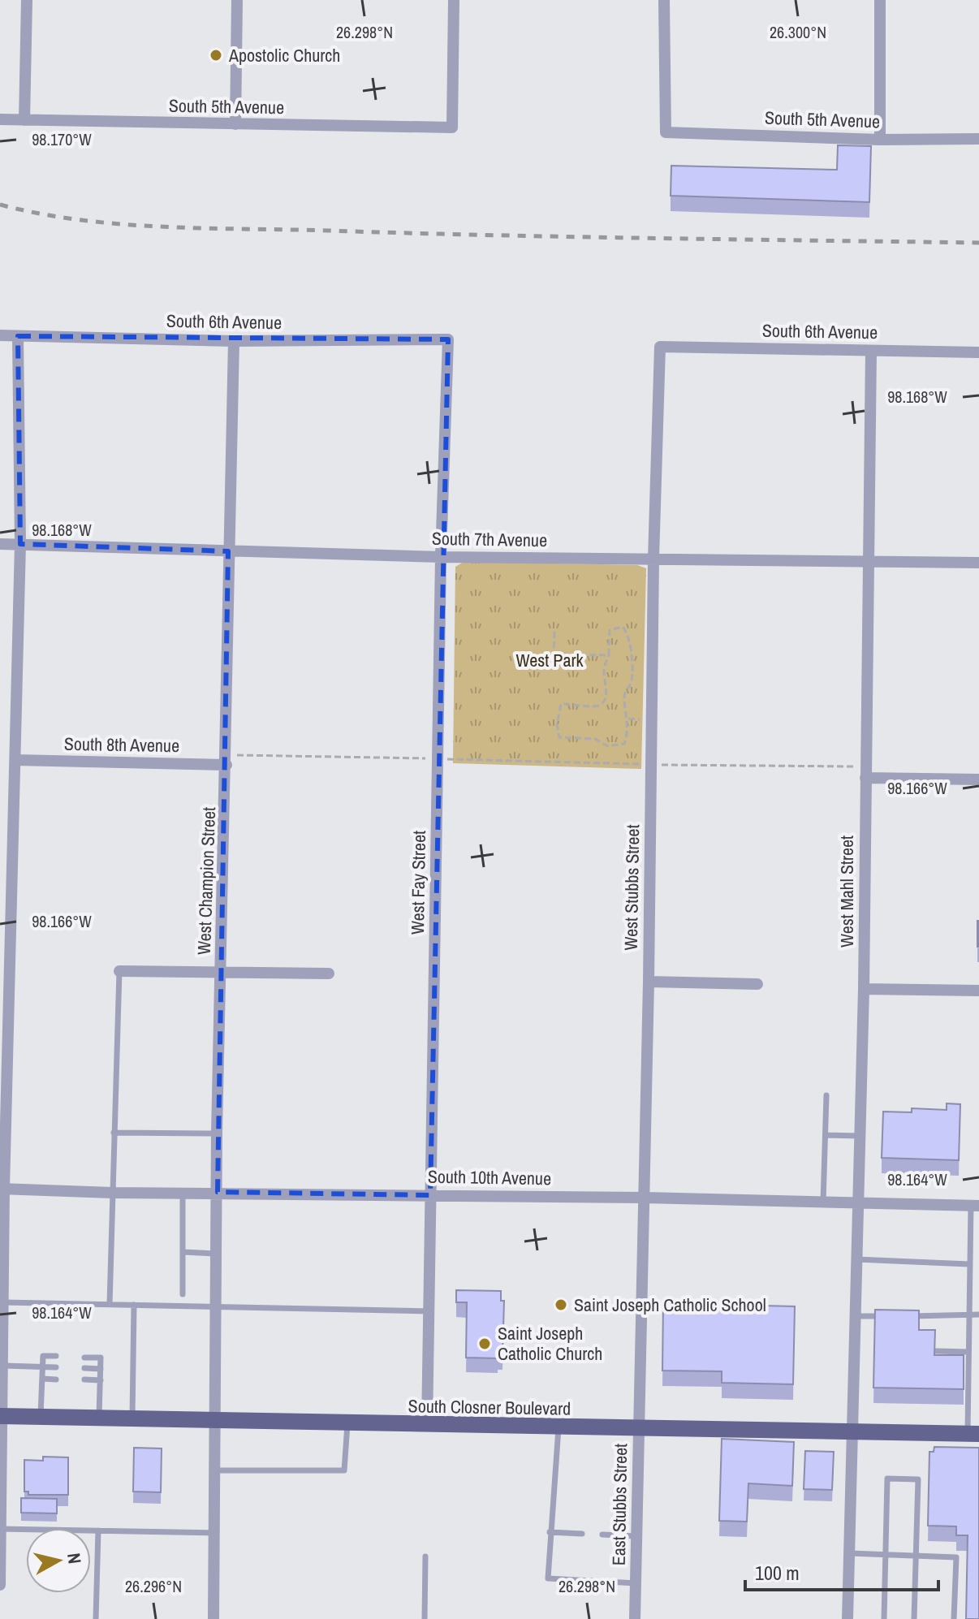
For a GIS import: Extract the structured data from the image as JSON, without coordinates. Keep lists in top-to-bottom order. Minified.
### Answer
{"streets":{"main road":["South Closner Boulevard"],"street":["South 5th Avenue","South 6th Avenue","South 7th Avenue","South 8th Avenue","West Champion Street","West Fay Street","West Stubbs Street","West Mahl Street","South 10th Avenue","East Stubbs Street"]},"crossings":[["South 6th Avenue","West Champion Street"],["South 6th Avenue","West Fay Street"],["South 6th Avenue","West Stubbs Street"],["South 6th Avenue","West Mahl Street"],["South 7th Avenue","West Champion Street"],["South 7th Avenue","West Fay Street"],["South 7th Avenue","West Stubbs Street"],["South 7th Avenue","West Mahl Street"],["South 8th Avenue","West Champion Street"],["West Champion Street","South 10th Avenue"],["West Champion Street","South Closner Boulevard"],["West Fay Street","South 10th Avenue"],["West Fay Street","South Closner Boulevard"],["West Stubbs Street","South 10th Avenue"],["West Stubbs Street","South Closner Boulevard"],["West Stubbs Street","East Stubbs Street"],["West Mahl Street","South 10th Avenue"],["West Mahl Street","South Closner Boulevard"],["South Closner Boulevard","East Stubbs Street"]],"parks":["West Park"],"places":["Apostolic Church","Saint Joseph Catholic School","Saint Joseph Catholic Church"],"scale_bar":"100 m","north":"right","coordinates":["26.298°N","26.300°N","98.170°W","98.168°W","98.166°W","98.164°W","26.296°N"]}
